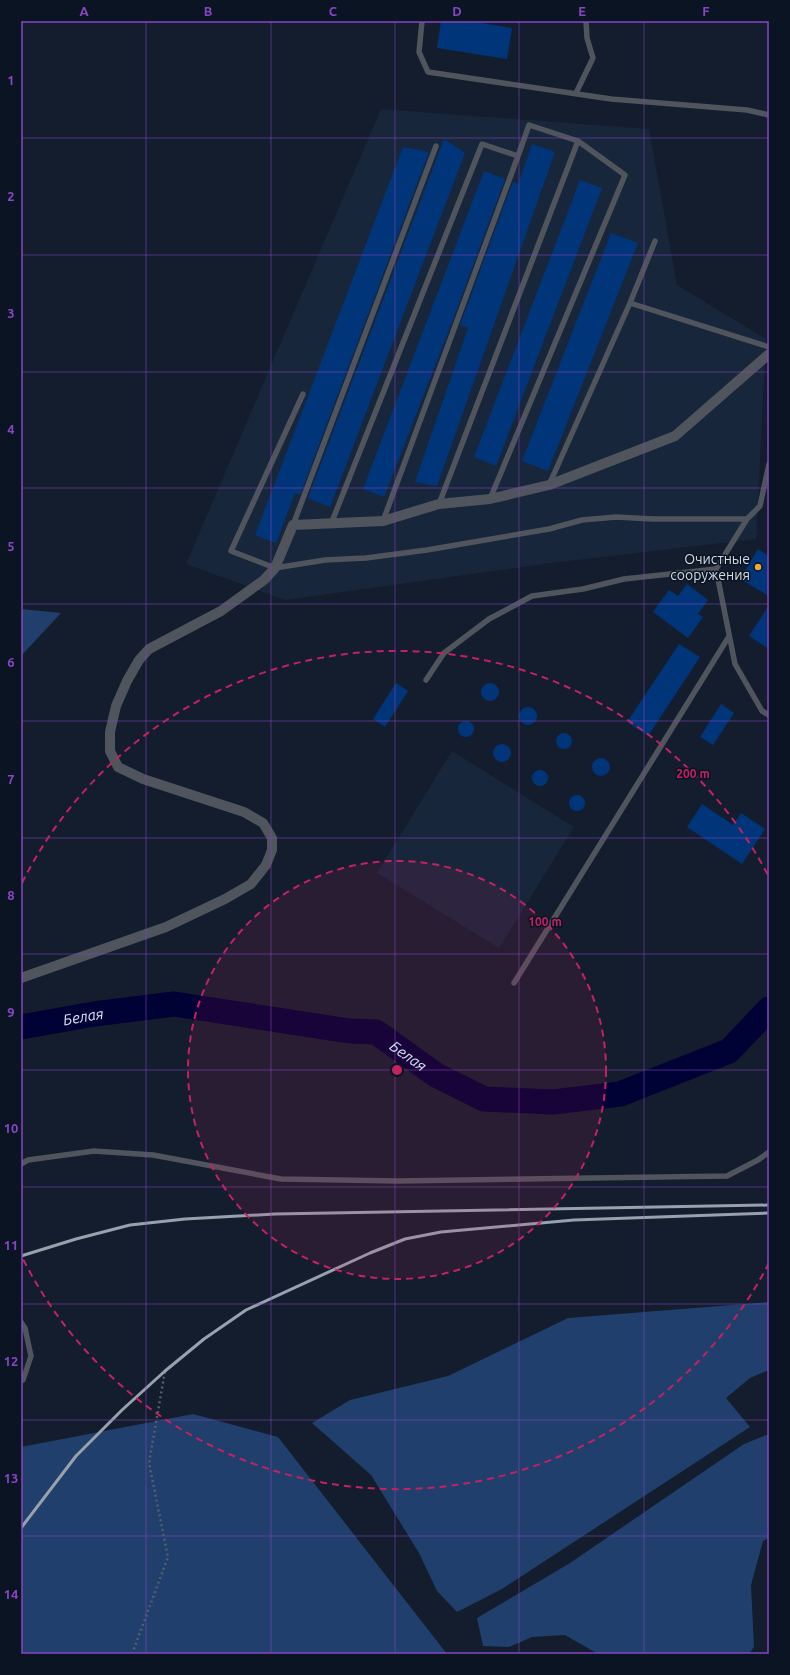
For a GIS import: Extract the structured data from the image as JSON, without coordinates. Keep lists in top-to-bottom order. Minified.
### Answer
{"water":["Белая"],"places":["Очистные сооружения"],"grid":{"columns":["A","B","C","D","E","F"],"rows":["1","2","3","4","5","6","7","8","9","10","11","12","13","14"]},"rings":["200 m","100 m"]}
